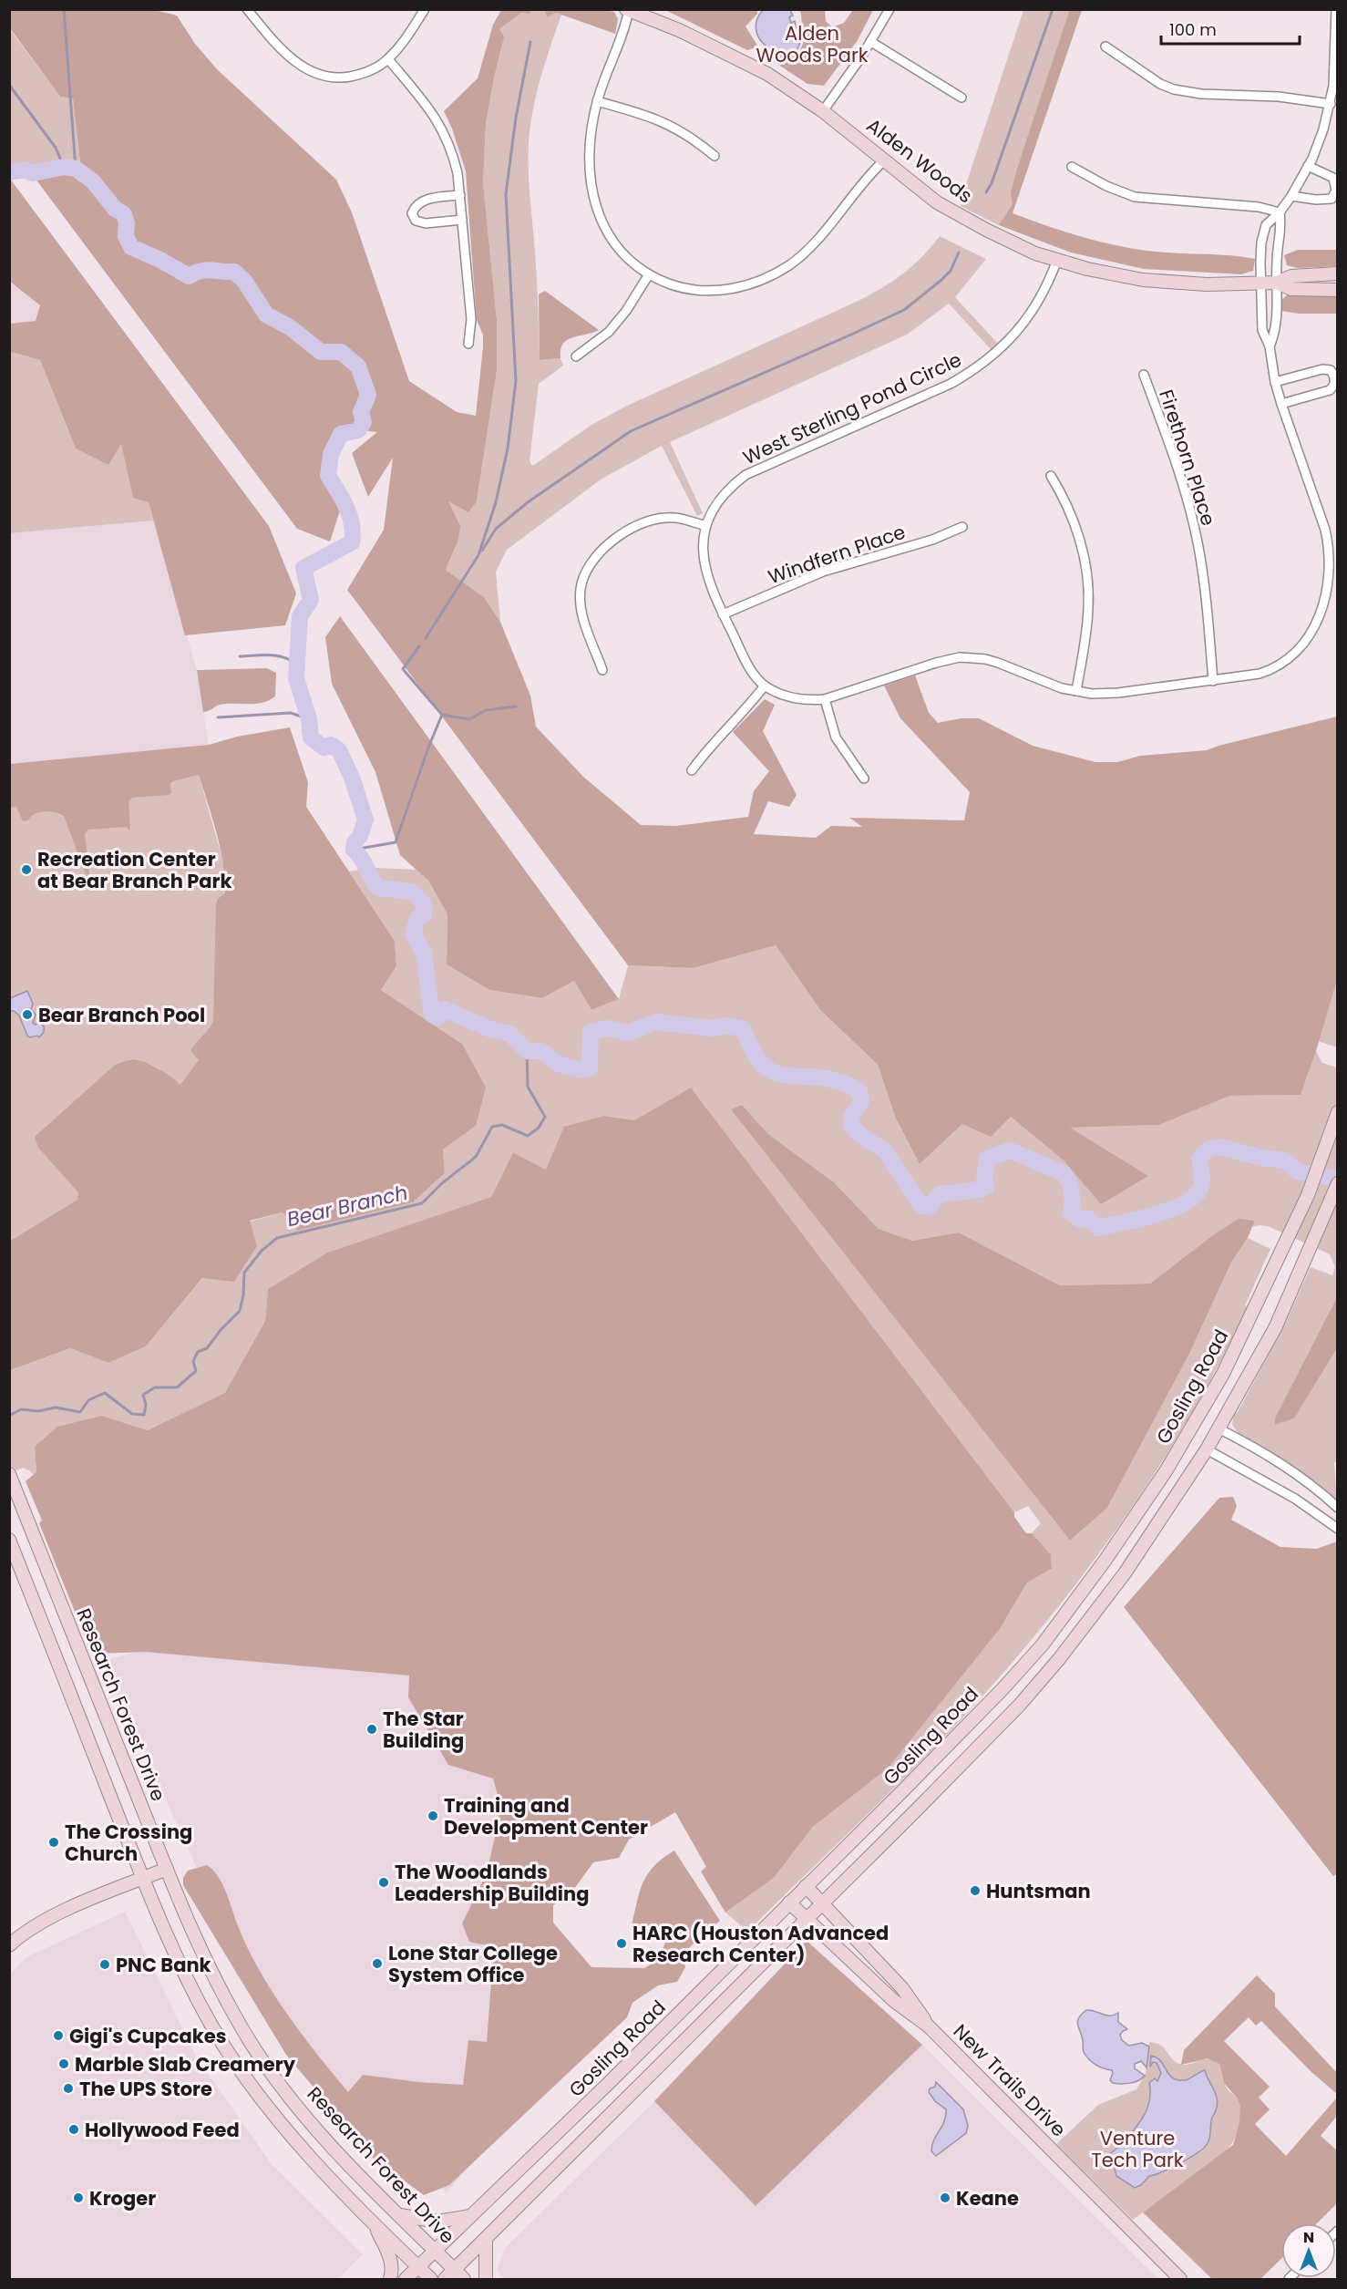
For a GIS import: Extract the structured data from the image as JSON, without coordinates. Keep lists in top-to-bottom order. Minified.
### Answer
{"streets":{"main road":["Alden Woods","Gosling Road","Research Forest Drive","New Trails Drive"],"street":["West Sterling Pond Circle","Firethorn Place","Windfern Place"]},"crossings":[["Alden Woods","West Sterling Pond Circle"],["West Sterling Pond Circle","Firethorn Place"],["West Sterling Pond Circle","Windfern Place"],["Gosling Road","Research Forest Drive"],["Gosling Road","New Trails Drive"]],"water":["Bear Branch"],"parks":["Alden Woods Park","Venture Tech Park"],"places":["Recreation Center at Bear Branch Park","Bear Branch Pool","The Star Building","Training and Development Center","The Crossing Church","The Woodlands Leadership Building","Huntsman","HARC (Houston Advanced Research Center)","Lone Star College System Office","PNC Bank","Gigi's Cupcakes","Marble Slab Creamery","The UPS Store","Hollywood Feed","Kroger","Keane"],"scale_bar":"100 m","north":"top"}
